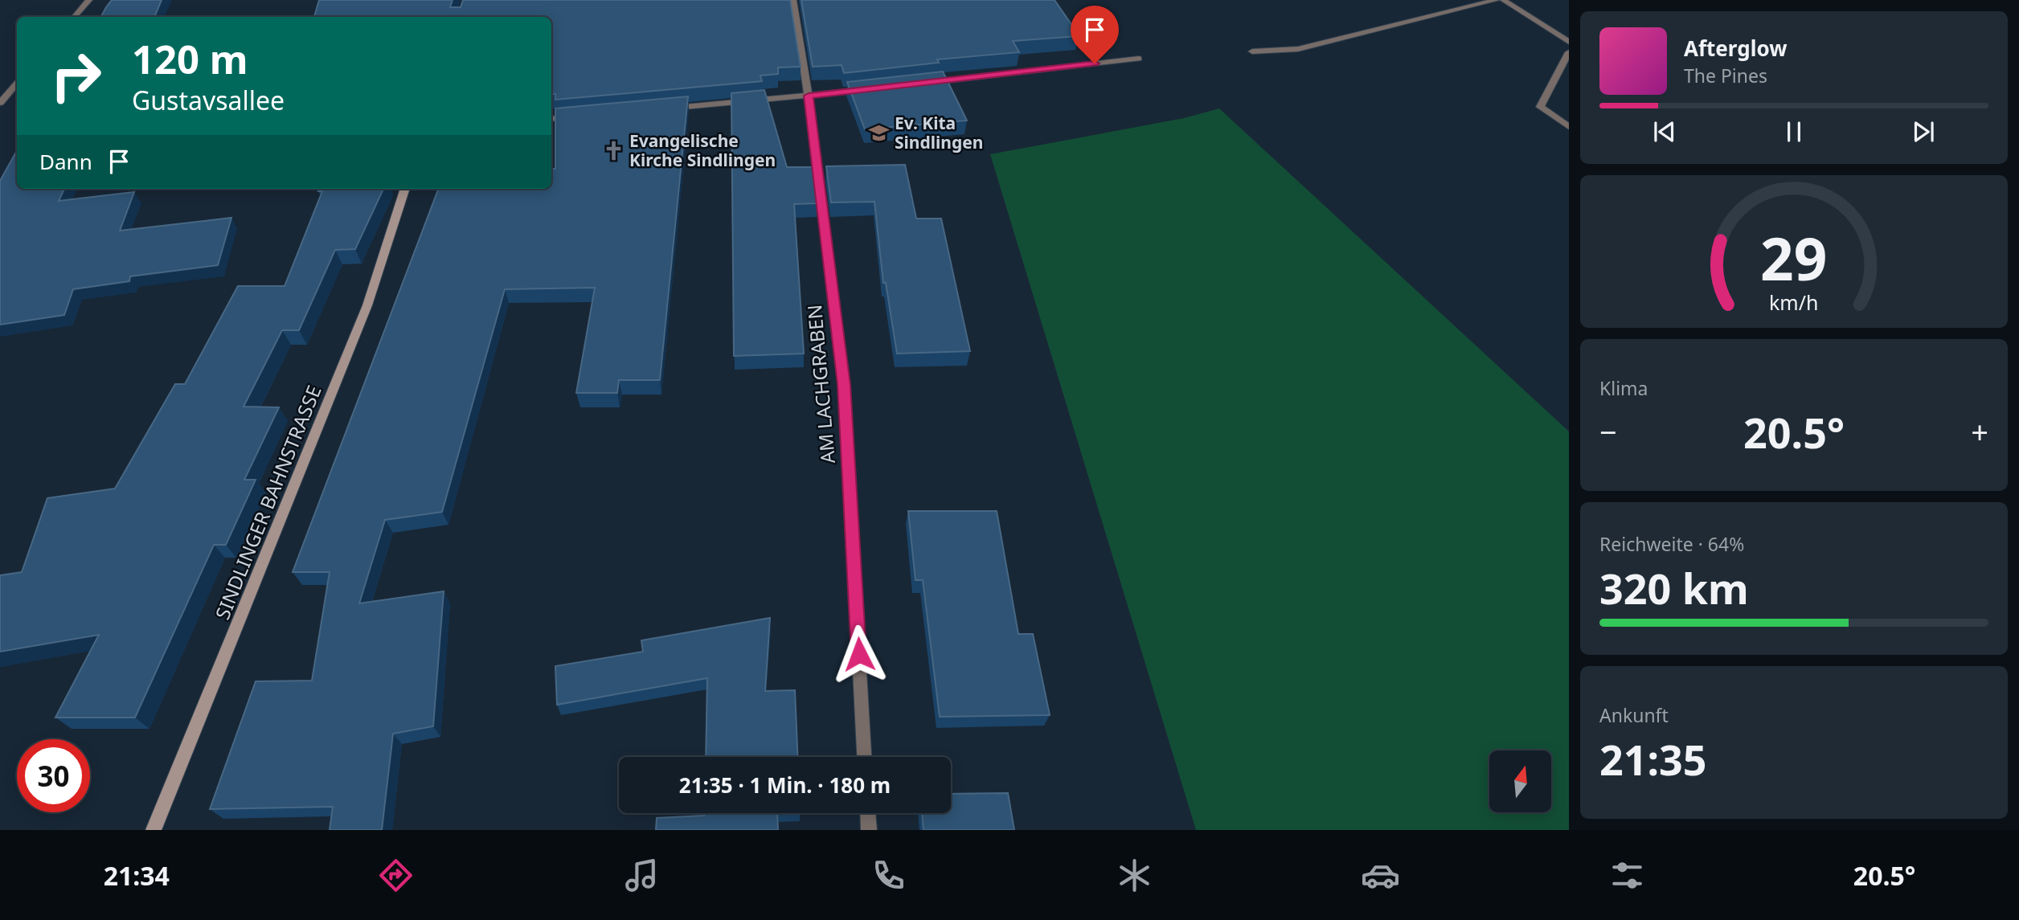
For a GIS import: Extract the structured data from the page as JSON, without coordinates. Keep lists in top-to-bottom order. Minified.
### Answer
{"streets":{"street":["AM LACHGRABEN","SINDLINGER BAHNSTRASSE"]},"places":{"school or university":["Ev. Kita Sindlingen"],"church":["Evangelische Kirche Sindlingen"]},"north":"top","page":{"turn":["120 m","Gustavsallee"],"song":["Afterglow","The Pines"],"then":"Dann","tile":["Klima",["Reichweite · 64%","320 km"],["Ankunft","21:35"]],"heat":["−","20.5°","+"],"limit":"30","trip":"21:35 · 1 Min. · 180 m","tabs":["21:34","20.5°"],"gauge":["29","km/h"]}}
